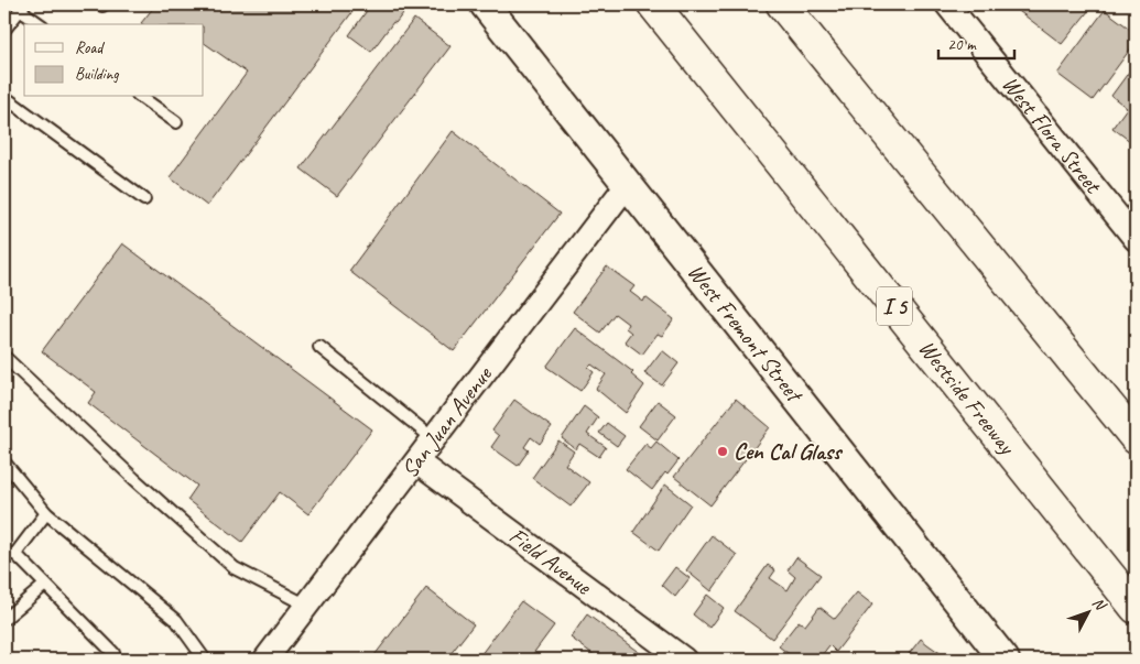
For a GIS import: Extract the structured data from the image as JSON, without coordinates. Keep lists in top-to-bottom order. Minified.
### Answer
{"streets":{"highway":["I 5","Westside Freeway"],"street":["West Flora Street","West Fremont Street","San Juan Avenue","Field Avenue"]},"crossings":[["West Fremont Street","San Juan Avenue"],["San Juan Avenue","Field Avenue"]],"places":["Cen Cal Glass"],"legend":["Road","Building"],"scale_bar":"20 m","north":"top right"}
